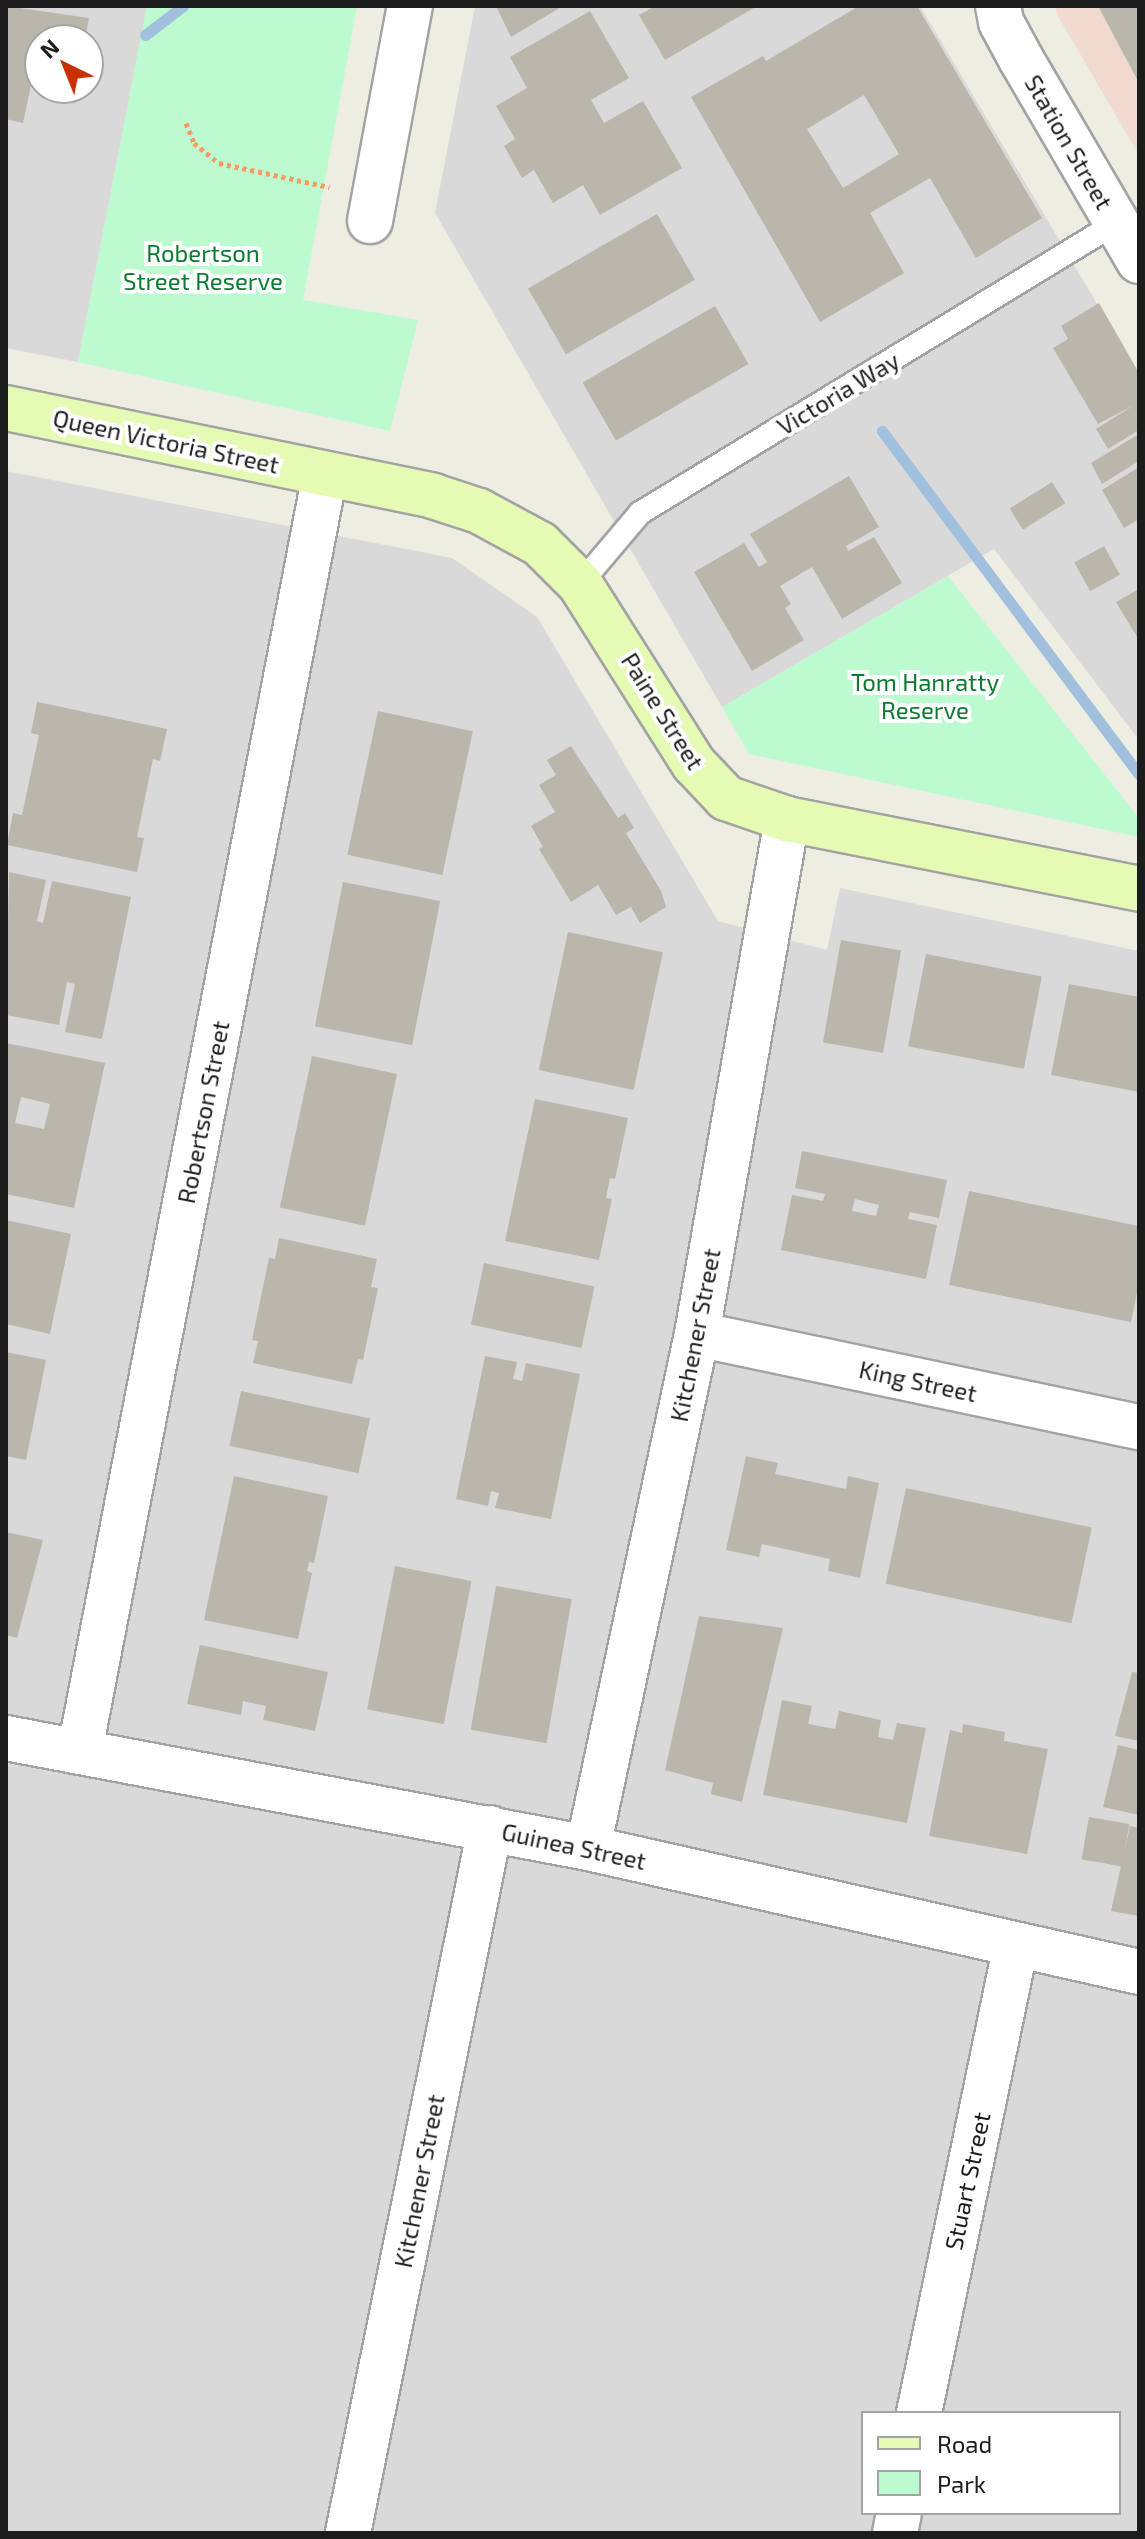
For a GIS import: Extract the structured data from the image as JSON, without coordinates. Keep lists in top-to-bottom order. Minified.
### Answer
{"streets":{"main road":["Queen Victoria Street","Paine Street"],"street":["Station Street","Robertson Street","Kitchener Street","King Street","Guinea Street","Stuart Street"],"lane":["Victoria Way"]},"crossings":[["Station Street","Victoria Way"],["Victoria Way","Paine Street"],["Queen Victoria Street","Paine Street"],["Queen Victoria Street","Robertson Street"],["Paine Street","Robertson Street"],["Paine Street","Kitchener Street"],["Robertson Street","Guinea Street"],["Kitchener Street","King Street"],["Kitchener Street","Guinea Street"],["Guinea Street","Stuart Street"]],"parks":["Robertson Street Reserve","Tom Hanratty Reserve"],"legend":["Road","Park"],"north":"top left"}
